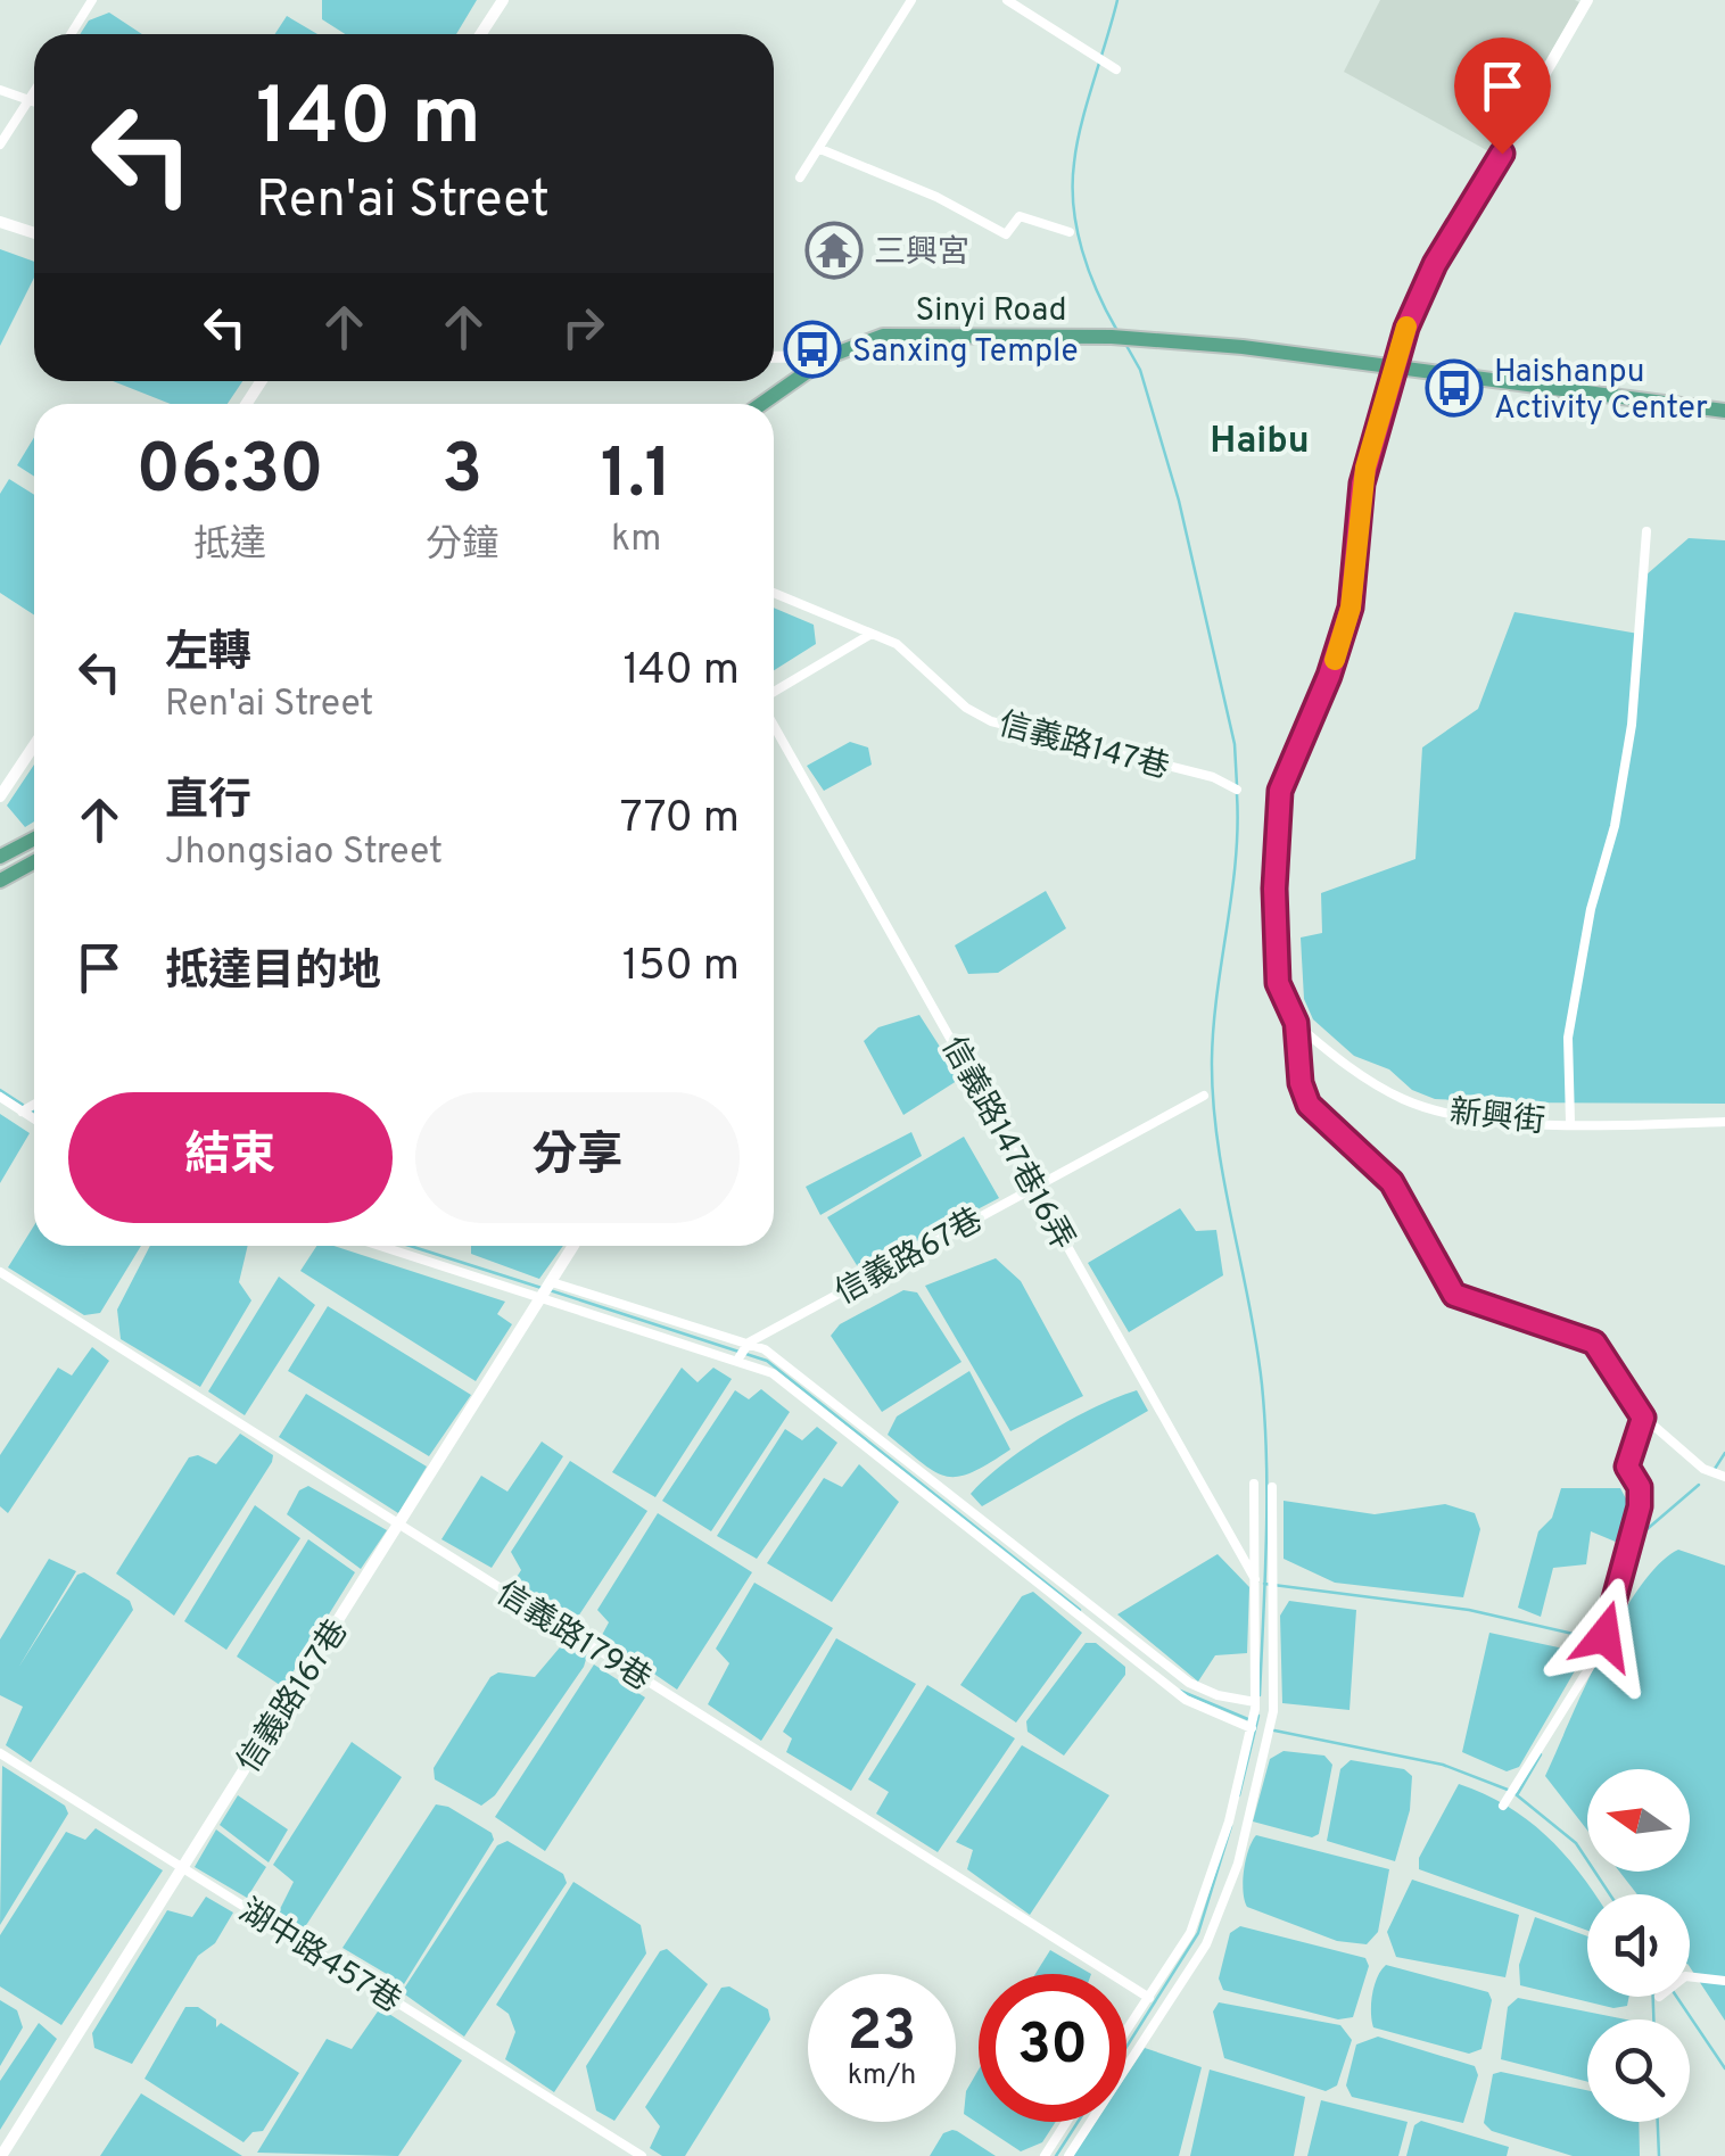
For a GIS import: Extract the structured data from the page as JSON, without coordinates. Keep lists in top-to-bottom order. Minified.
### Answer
{"streets":{"main road":["Sinyi Road"],"street":["信義路147巷","新興街","信義路147巷16弄","信義路67巷","信義路179巷","信義路167巷","湖中路457巷"]},"crossings":[["信義路147巷16弄","信義路67巷"],["信義路179巷","信義路167巷"],["信義路167巷","湖中路457巷"]],"districts":["Haibu"],"places":{"temple":["三興宮"],"bus stop":["Sanxing Temple","Haishanpu Activity Center"]},"north":"left","page":{"turn":["140 m","Ren'ai Street"],"eta":["06:30","抵達","3","分鐘","1.1","km"],"list":[{"name":"左轉","note":"Ren'ai Street","value":"140 m"},{"name":"直行","note":"Jhongsiao Street","value":"770 m"},{"name":"抵達目的地","value":"150 m"}],"buttons":["結束","分享"],"speed":"23 km/h","limit":"30"}}
